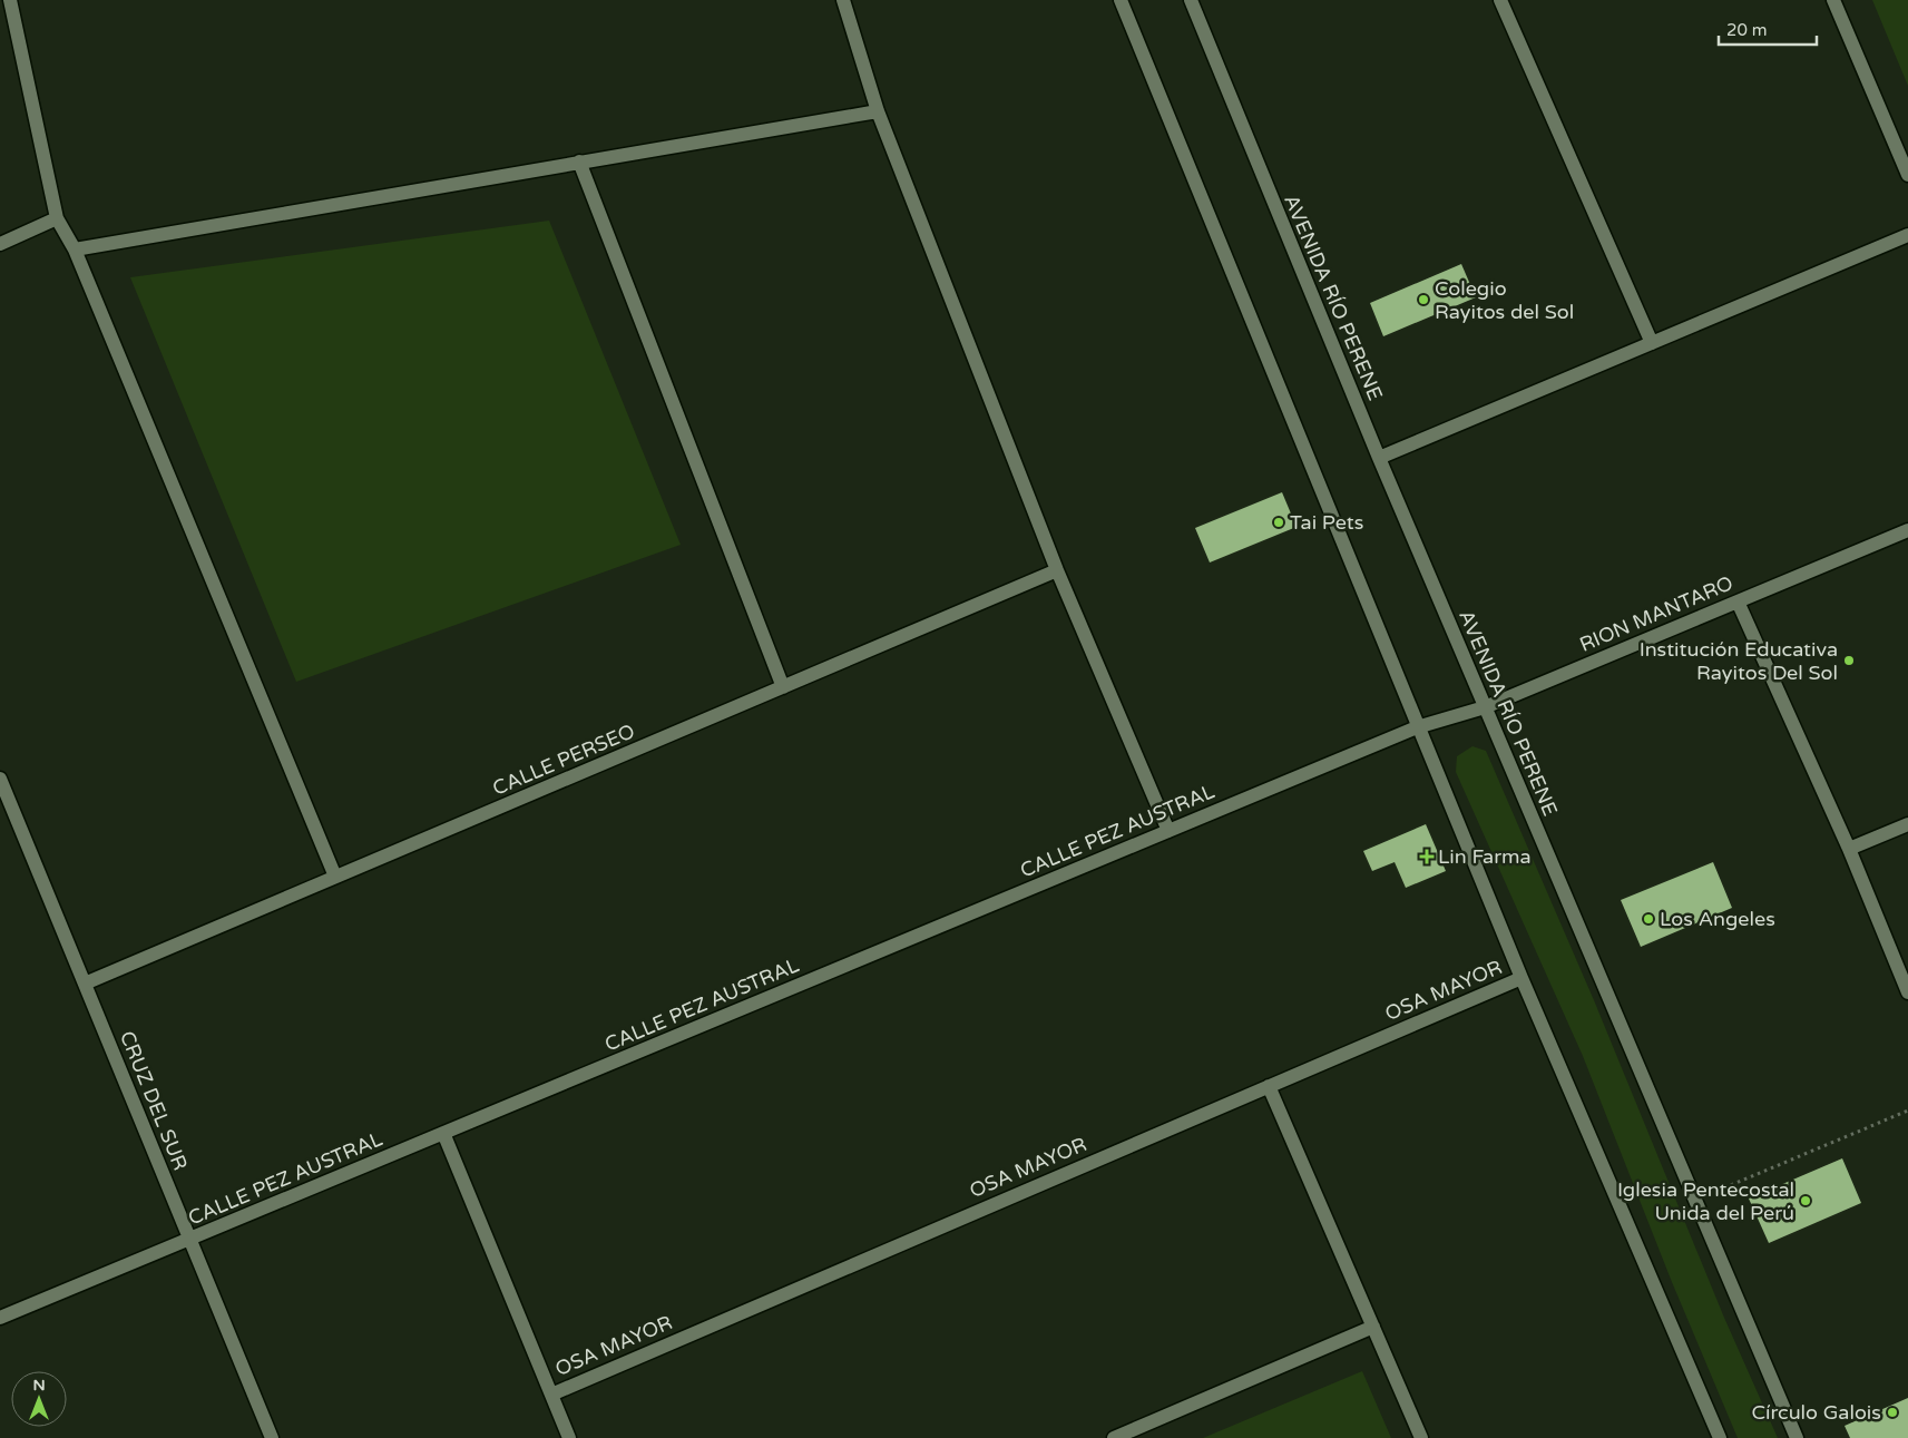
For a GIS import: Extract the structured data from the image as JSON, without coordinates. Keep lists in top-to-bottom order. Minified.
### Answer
{"streets":{"street":["AVENIDA RÍO PERENE","RION MANTARO","CALLE PERSEO","CALLE PEZ AUSTRAL","OSA MAYOR","CRUZ DEL SUR"]},"crossings":[["AVENIDA RÍO PERENE","RION MANTARO"],["RION MANTARO","CALLE PEZ AUSTRAL"],["CALLE PERSEO","CRUZ DEL SUR"],["CALLE PEZ AUSTRAL","CRUZ DEL SUR"]],"places":{"other":["Colegio Rayitos del Sol","Tai Pets","Institución Educativa Rayitos Del Sol","Los Angeles","Iglesia Pentecostal Unida del Perú","Círculo Galois"],"health":["Lin Farma"]},"scale_bar":"20 m","north":"top"}
